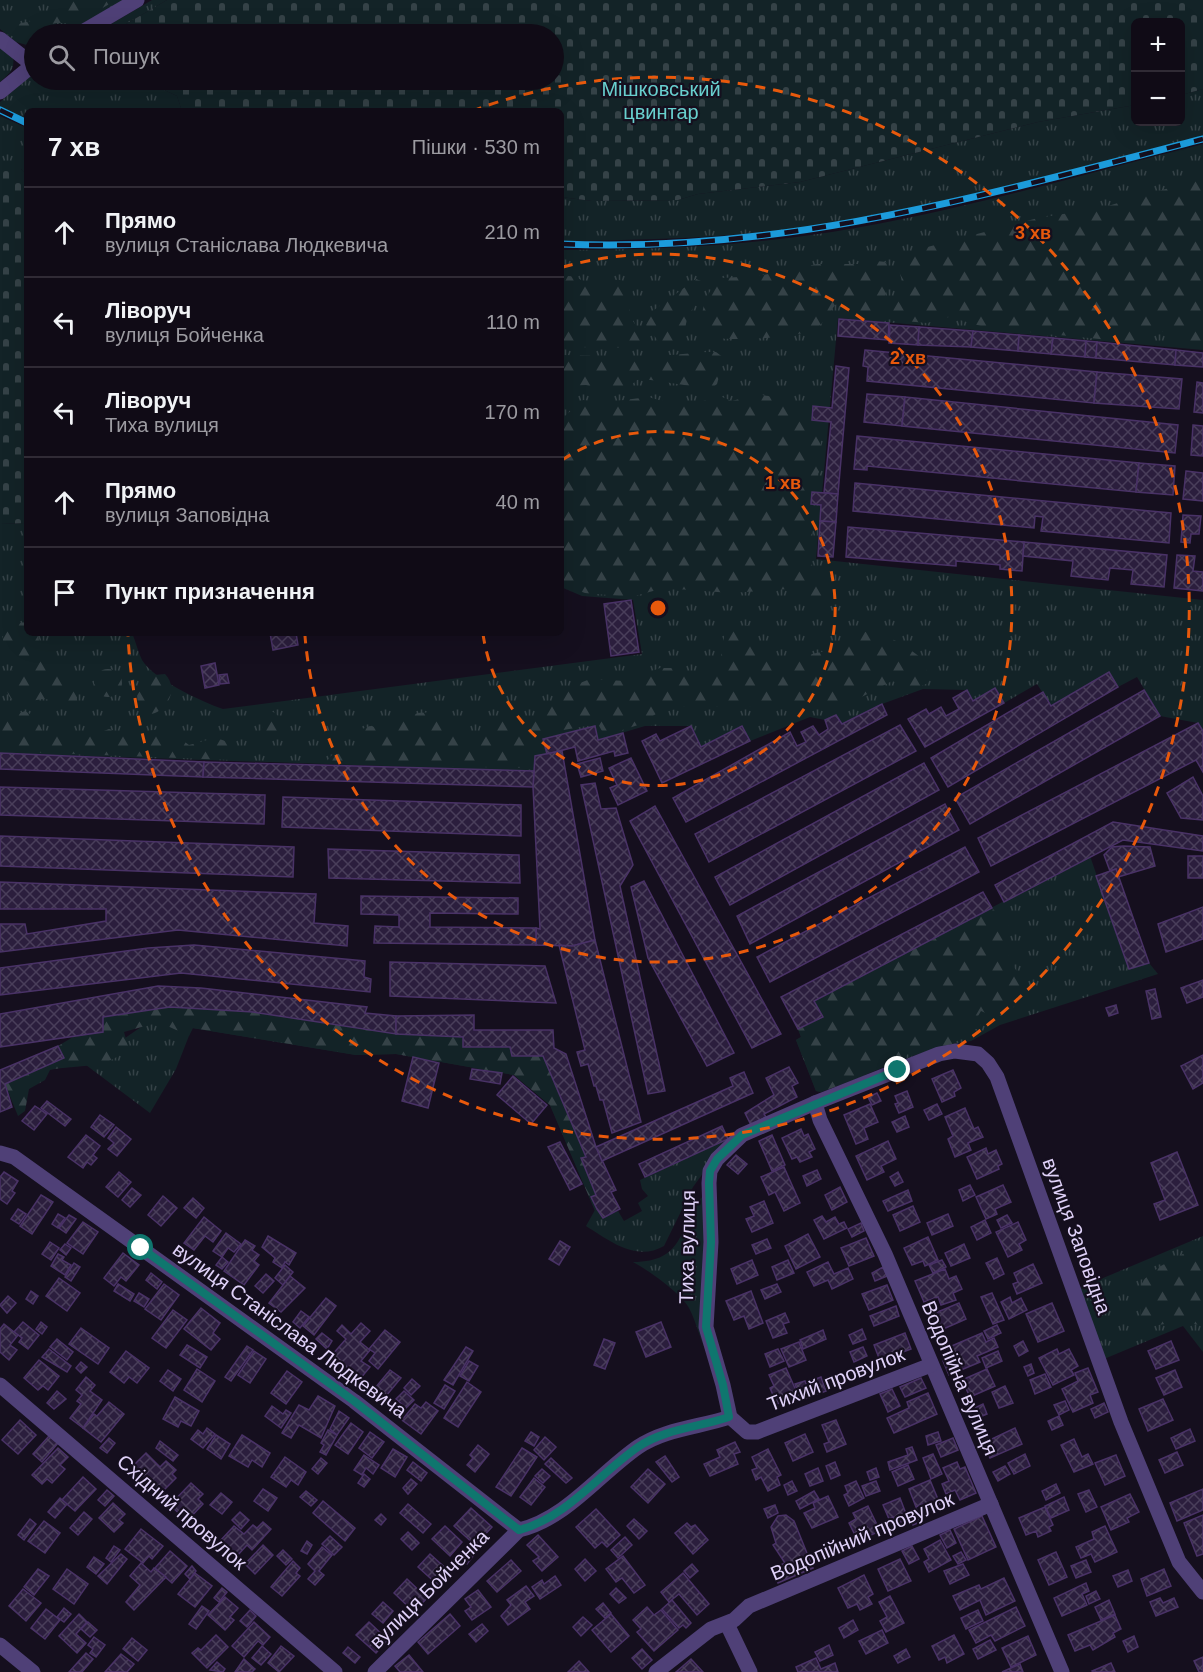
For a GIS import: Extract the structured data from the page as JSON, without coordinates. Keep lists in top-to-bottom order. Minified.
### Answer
{"streets":{"street":["вулиця Заповідна","Тиха вулиця","вулиця Станіслава Людкевича","Водопійна вулиця","Тихий провулок","Східний провулок","Водопійний провулок","вулиця Бойченка"]},"crossings":[["вулиця Заповідна","Тиха вулиця"],["вулиця Заповідна","Водопійна вулиця"],["Тиха вулиця","Водопійна вулиця"],["Тиха вулиця","Тихий провулок"],["Тиха вулиця","вулиця Бойченка"],["вулиця Станіслава Людкевича","вулиця Бойченка"],["Водопійна вулиця","Тихий провулок"],["Водопійна вулиця","Водопійний провулок"],["Тихий провулок","вулиця Бойченка"]],"parks":["Мішковський цвинтар"],"page":{"map_buttons":["+","−"],"search":"Пошук","heading":["7 хв","Пішки · 530 m"],"list":[["Прямо","вулиця Станіслава Людкевича","210 m"],["Ліворуч","вулиця Бойченка","110 m"],["Ліворуч","Тиха вулиця","170 m"],["Прямо","вулиця Заповідна","40 m"],"Пункт призначення"]},"rings":["3 хв","2 хв","1 хв"]}
